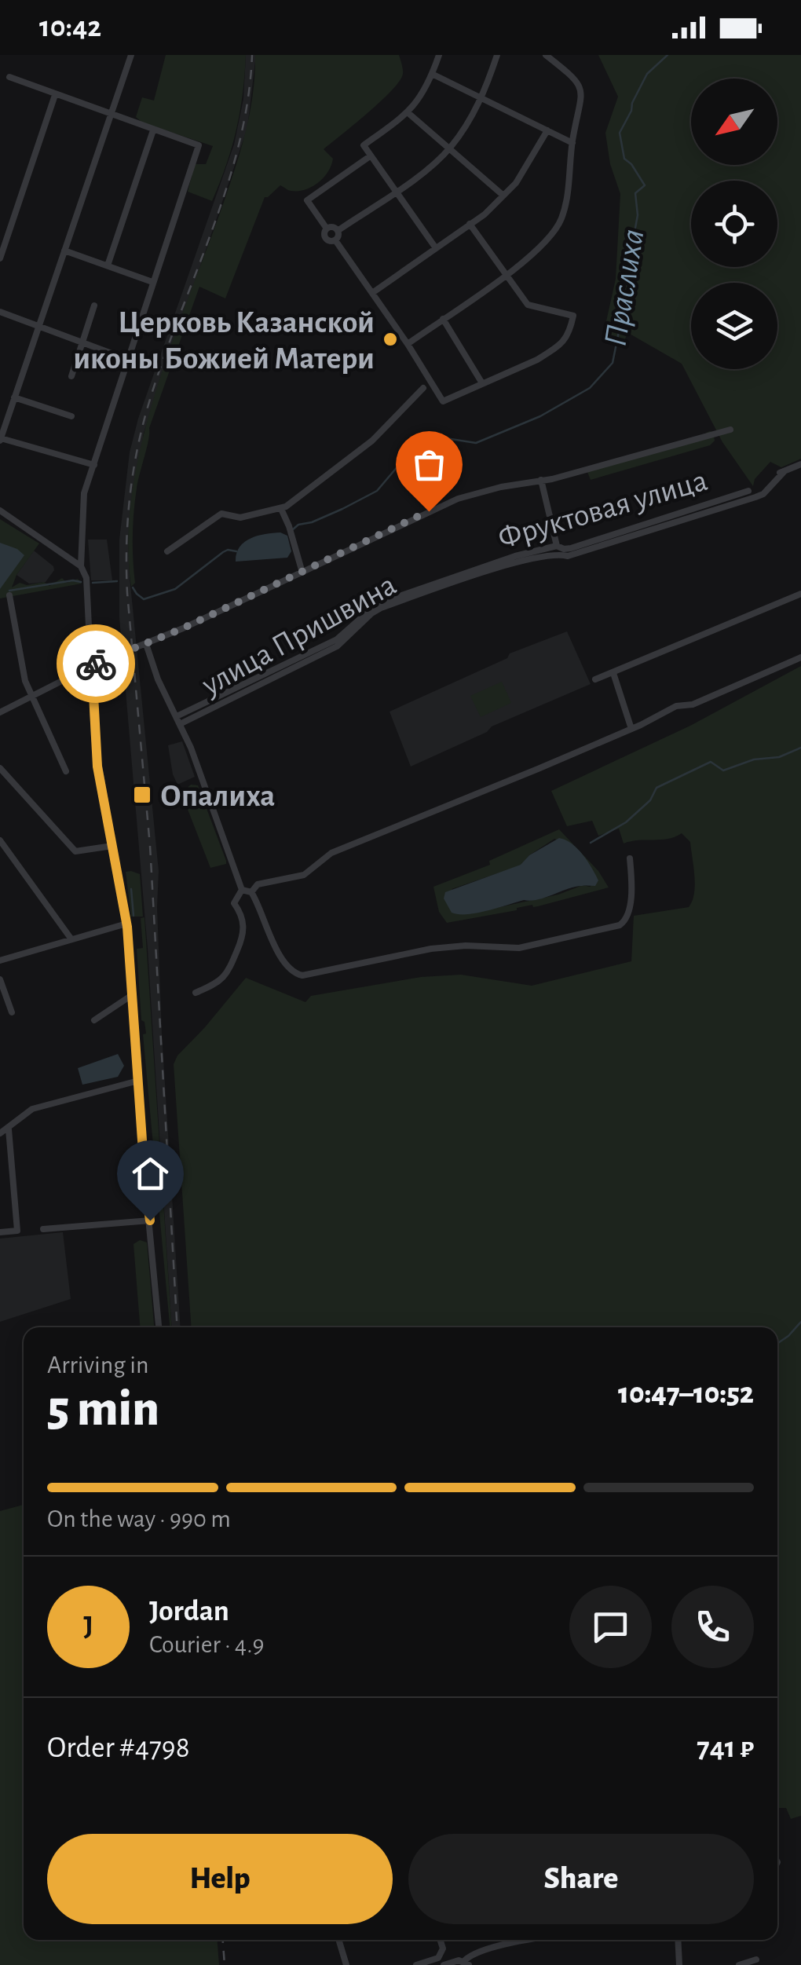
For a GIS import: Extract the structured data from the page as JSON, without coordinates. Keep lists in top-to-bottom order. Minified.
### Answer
{"streets":{"street":["Фруктовая улица","улица Пришвина"]},"crossings":[["Фруктовая улица","улица Пришвина"]],"water":["Праслиха"],"places":{"other":["Церковь Казанской иконы Божией Матери"],"transit":["Опалиха"]},"north":"bottom left","page":{"status":"10:42","heading":["5 min","Arriving in","10:47–10:52"],"panel":["Jordan","Courier · 4.9","Order #4798","741 ₽"],"bar":"On the way · 990 m","round":"J","buttons":["Help","Share"]}}
